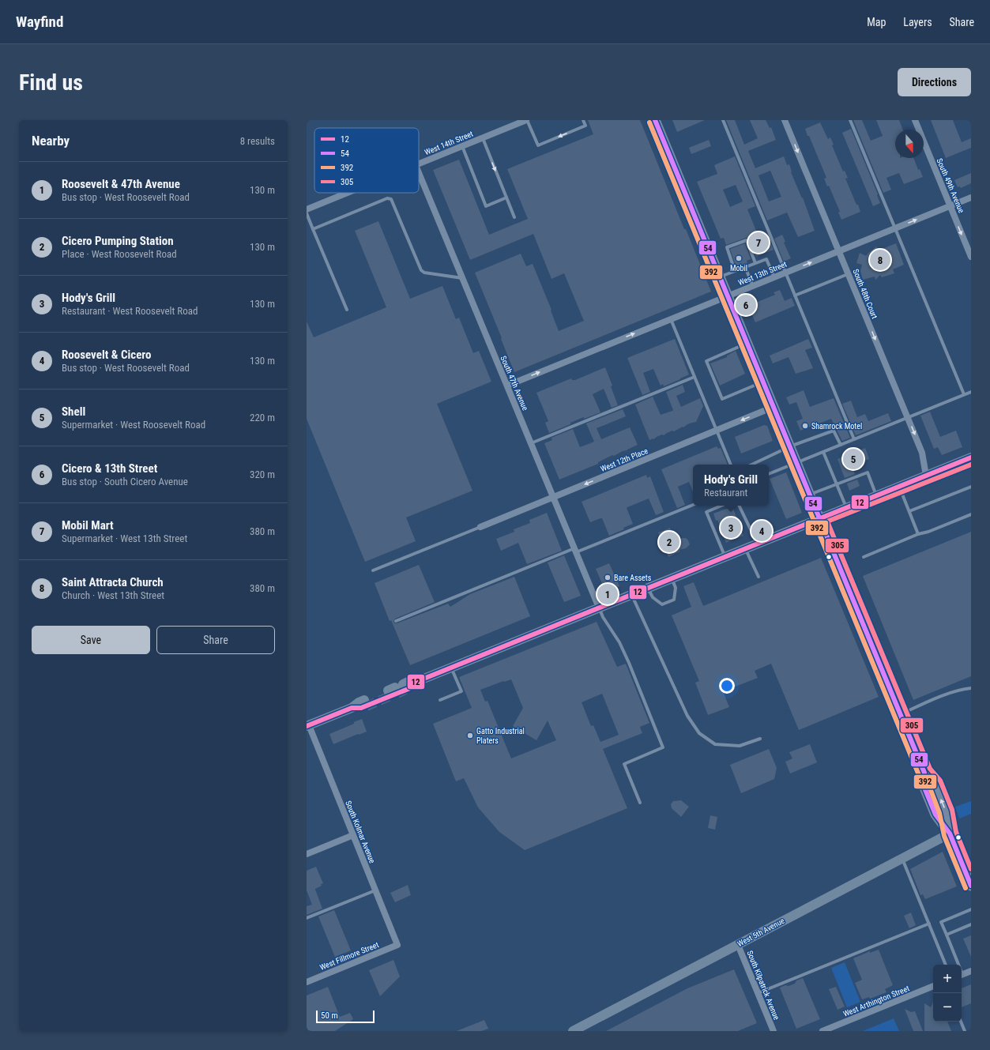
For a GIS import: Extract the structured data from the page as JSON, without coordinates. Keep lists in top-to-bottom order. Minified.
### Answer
{"streets":{"main road":["West 5th Avenue"],"street":["West 14th Street","South 49th Avenue","West 13th Street","South 48th Court","South 47th Avenue","West 12th Place","South Kolmar Avenue","West Fillmore Street","South Kilpatrick Avenue","West Arthington Street"]},"crossings":[["South 49th Avenue","West 13th Street"],["West 13th Street","South 48th Court"],["West 13th Street","South 47th Avenue"],["South 47th Avenue","West 12th Place"],["South Kolmar Avenue","West Fillmore Street"],["West 5th Avenue","South Kilpatrick Avenue"]],"one_way":["South 49th Avenue","West 13th Street","South 48th Court","West 12th Place"],"places":["Mobil","Shamrock Motel","Bare Assets","Gatto Industrial Platers"],"lines":["transit line 54","transit line 392","transit line 12","transit line 305"],"legend":["12","54","392","305"],"scale_bar":"50 m","north":"bottom","page":{"header":"Wayfind","nav":["Map","Layers","Share"],"buttons":["Directions",["Save","Share"]],"title":"Find us","heading":["Nearby","8 results"],"list":[{"mark":"1","name":"Roosevelt & 47th Avenue","note":"Bus stop · West Roosevelt Road","value":"130 m"},{"mark":"2","name":"Cicero Pumping Station","note":"Place · West Roosevelt Road","value":"130 m"},{"mark":"3","name":"Hody's Grill","note":"Restaurant · West Roosevelt Road","value":"130 m"},{"mark":"4","name":"Roosevelt & Cicero","note":"Bus stop · West Roosevelt Road","value":"130 m"},{"mark":"5","name":"Shell","note":"Supermarket · West Roosevelt Road","value":"220 m"},{"mark":"6","name":"Cicero & 13th Street","note":"Bus stop · South Cicero Avenue","value":"320 m"},{"mark":"7","name":"Mobil Mart","note":"Supermarket · West 13th Street","value":"380 m"},{"mark":"8","name":"Saint Attracta Church","note":"Church · West 13th Street","value":"380 m"}],"pins":["7","8","6","5","3","4","2","1"],"popup":["Hody's Grill","Restaurant"],"map_buttons":["+","−"],"scale":"50 m"}}
